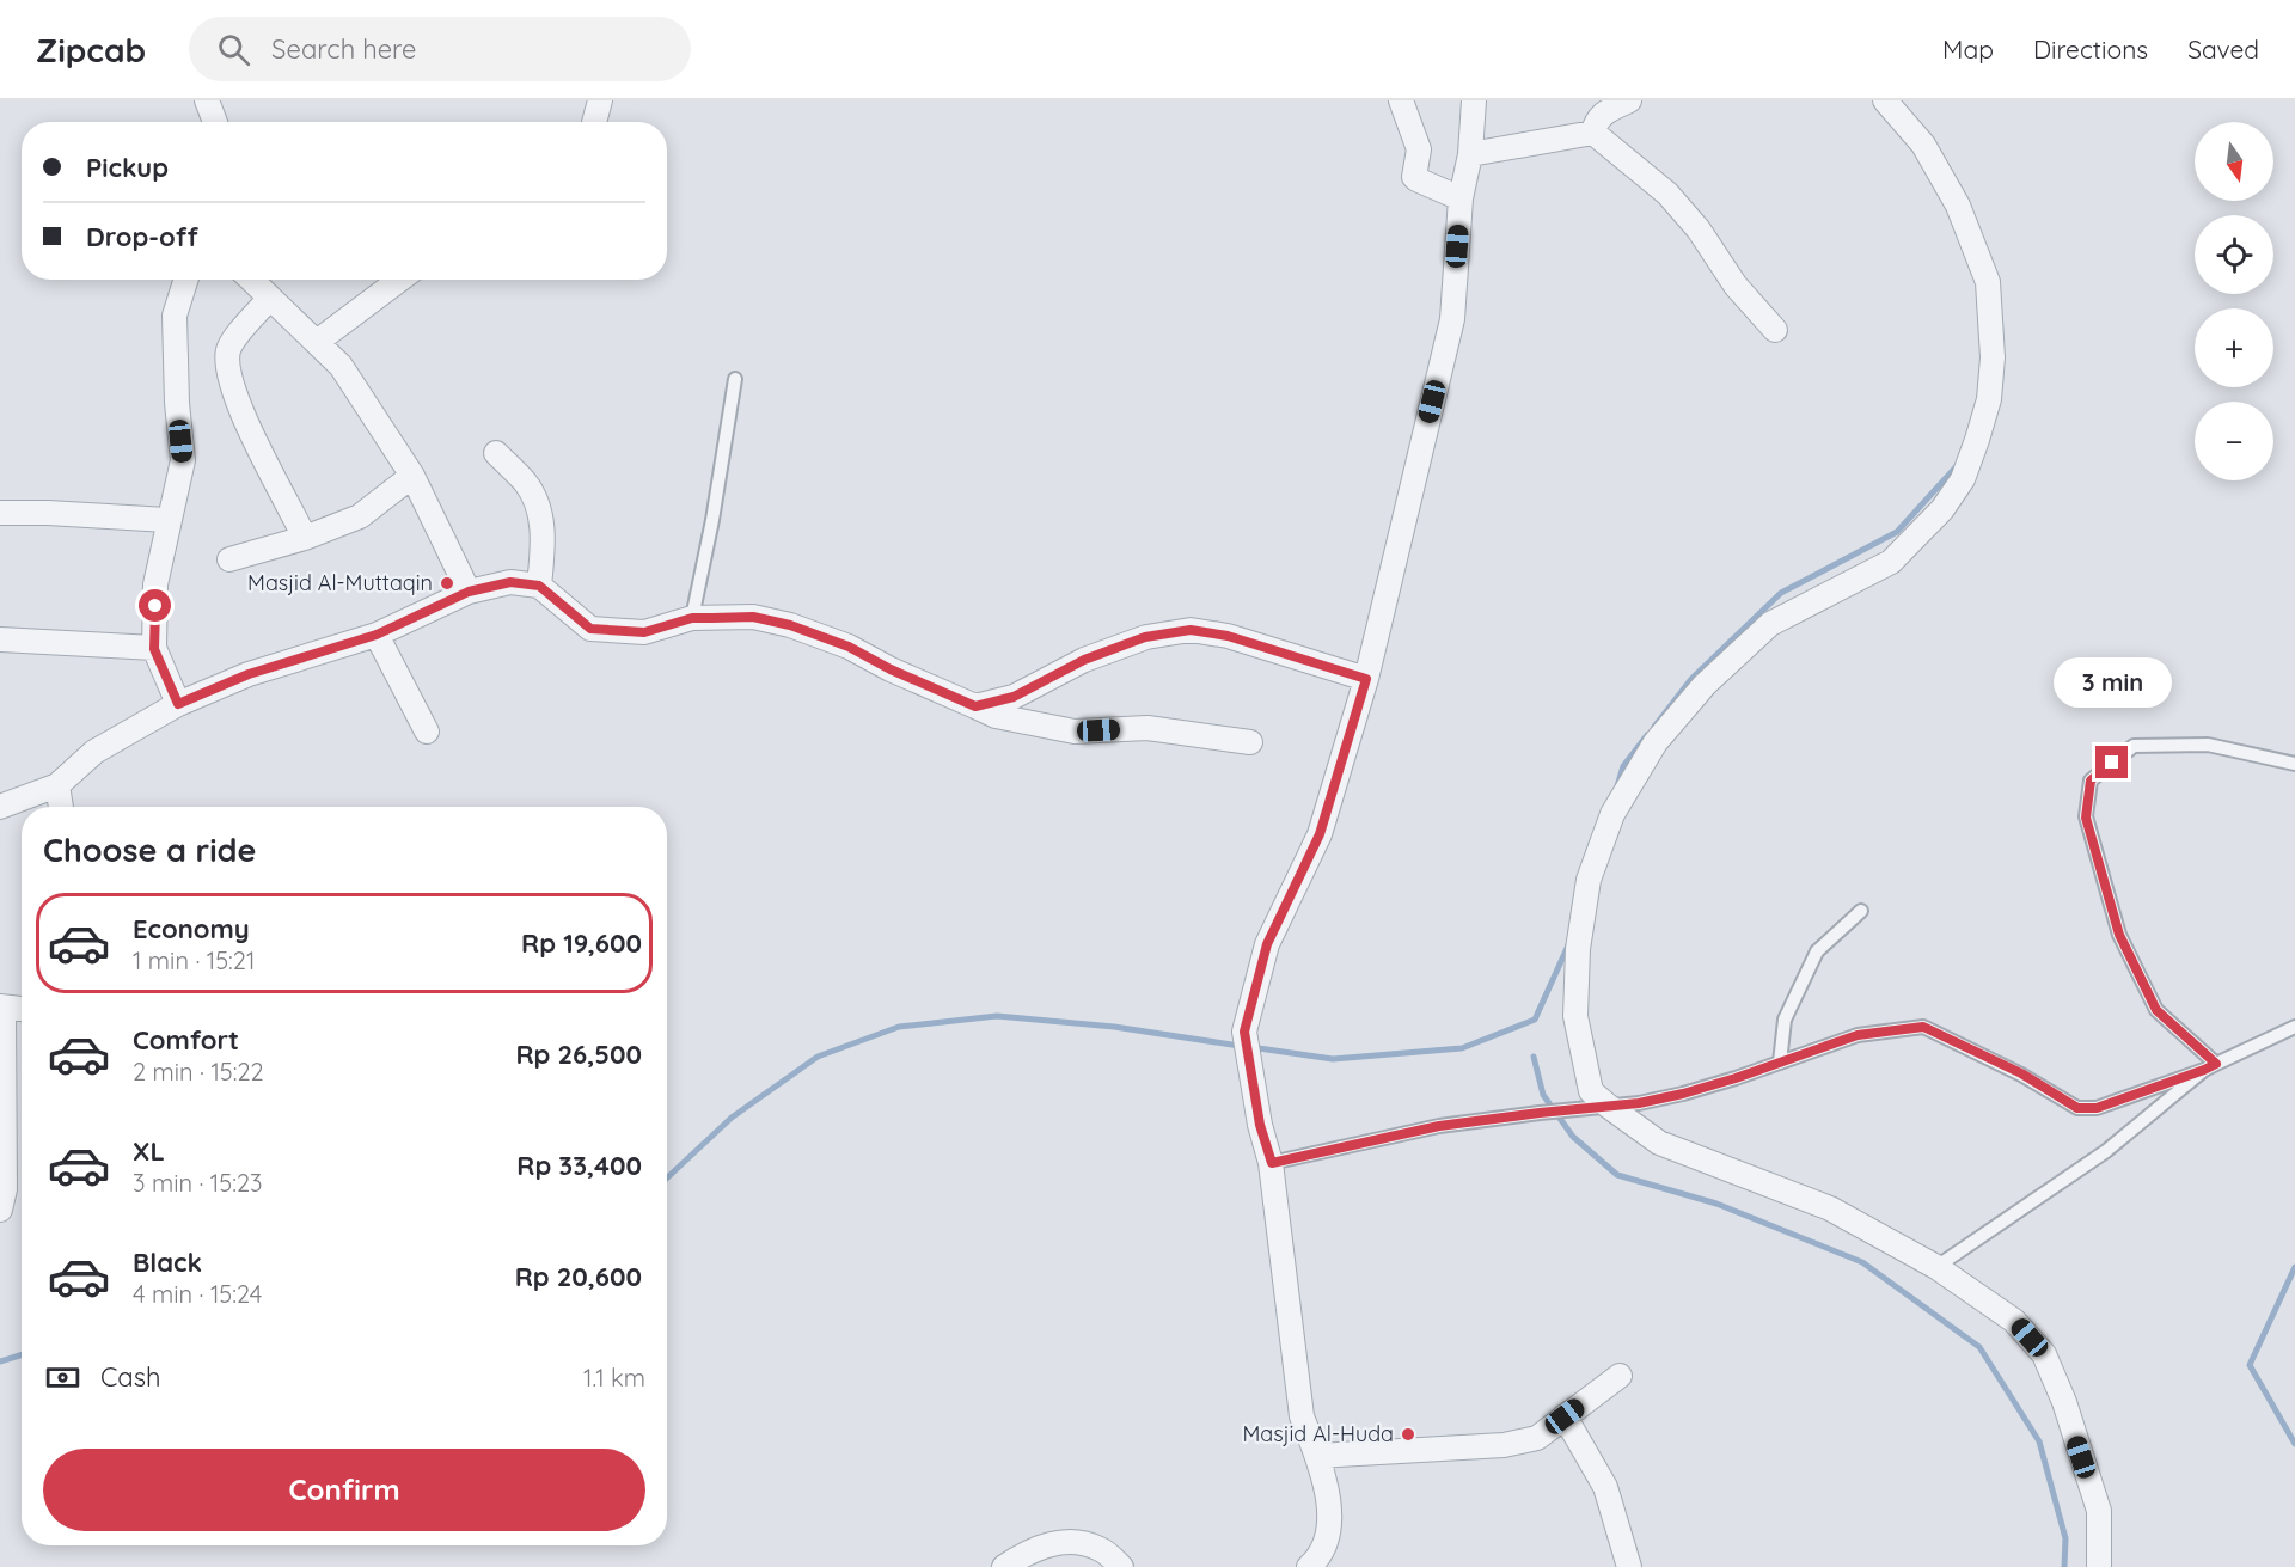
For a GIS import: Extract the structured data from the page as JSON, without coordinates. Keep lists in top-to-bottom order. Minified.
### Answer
{"places":["Masjid Al-Muttaqin","Masjid Al-Huda"],"north":"bottom","page":{"header":"Zipcab","search":"Search here","nav":["Map","Directions","Saved"],"map_buttons":["+","−"],"banner":["Pickup","Drop-off"],"bubble":"3 min","heading":"Choose a ride","list":[{"name":"Economy","note":"1 min · 15:21","value":"Rp 19,600"},{"name":"Comfort","note":"2 min · 15:22","value":"Rp 26,500"},{"name":"XL","note":"3 min · 15:23","value":"Rp 33,400"},{"name":"Black","note":"4 min · 15:24","value":"Rp 20,600"}],"pay":["Cash","1.1 km"],"buttons":"Confirm"}}
